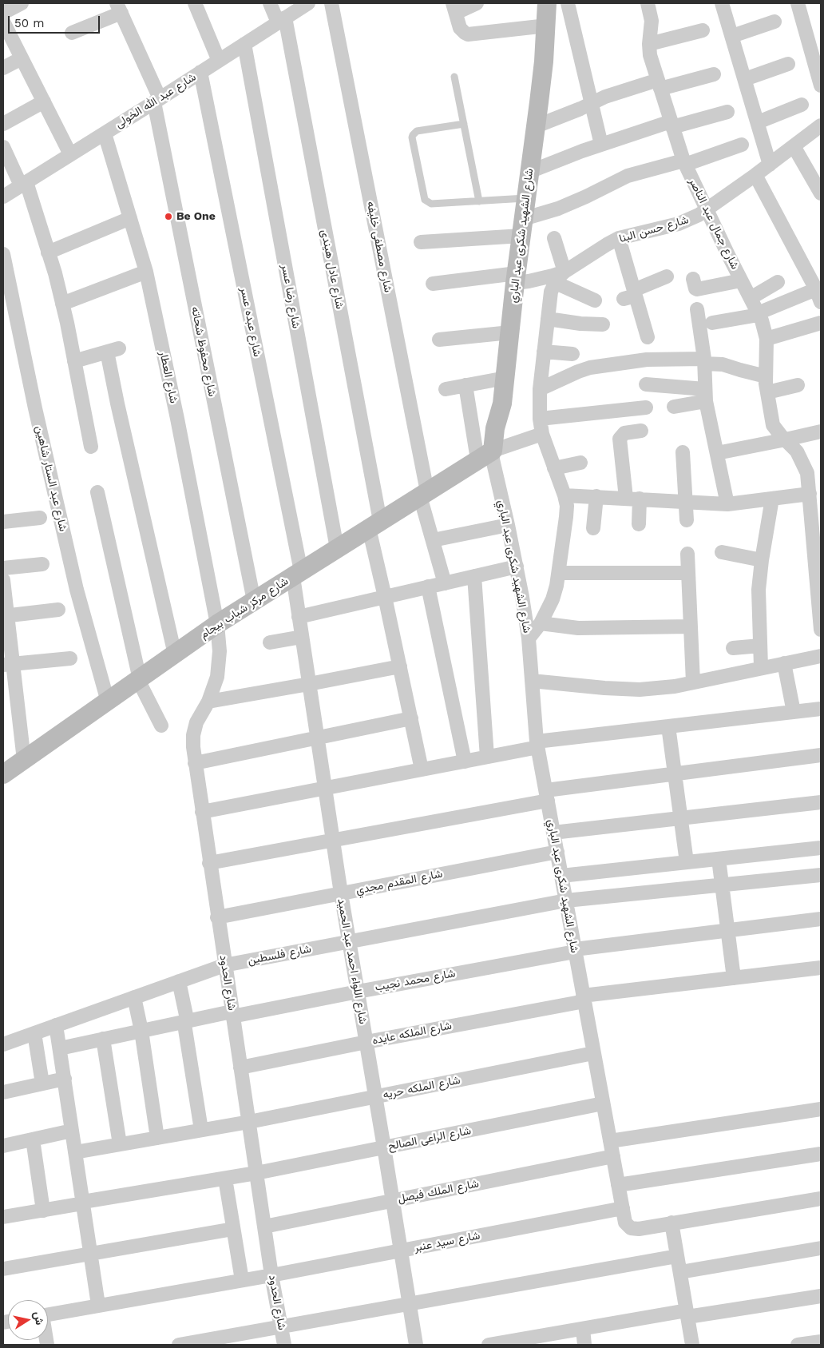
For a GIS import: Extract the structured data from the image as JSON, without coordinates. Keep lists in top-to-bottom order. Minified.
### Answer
{"streets":{"main road":["شارع الشهيد شكرى عبد الباري","شارع مركز شباب بيجام"],"street":["شارع عبد الله الخولى","شارع جمال عبد الناصر","شارع حسن البنا","شارع مصطفى خليفه","شارع عادل هيندى","شارع رضا عسر","شارع عبده عسر","شارع محفوظ شحاته","شارع العطار","شارع عبد الستار شاهين","شارع المقدم مجدي","شارع فلسطين","شارع اللواء احمد عبد الحميد","شارع محمد نجيب","شارع الحدود","شارع الملكه عايده","شارع الملكه حريه","شارع الراعى الصالح","شارع الملك فيصل","شارع سيد عنبر"]},"crossings":[["شارع عبد الله الخولى","شارع عادل هيندى"],["شارع عبد الله الخولى","شارع رضا عسر"],["شارع عبد الله الخولى","شارع عبده عسر"],["شارع عبد الله الخولى","شارع محفوظ شحاته"],["شارع عبد الله الخولى","شارع العطار"],["شارع جمال عبد الناصر","شارع حسن البنا"],["شارع حسن البنا","شارع الشهيد شكرى عبد الباري"],["شارع الشهيد شكرى عبد الباري","شارع مركز شباب بيجام"],["شارع الشهيد شكرى عبد الباري","شارع المقدم مجدي"],["شارع الشهيد شكرى عبد الباري","شارع فلسطين"],["شارع الشهيد شكرى عبد الباري","شارع محمد نجيب"],["شارع الشهيد شكرى عبد الباري","شارع الملكه عايده"],["شارع الشهيد شكرى عبد الباري","شارع الملكه حريه"],["شارع الشهيد شكرى عبد الباري","شارع الراعى الصالح"],["شارع الشهيد شكرى عبد الباري","شارع الملك فيصل"],["شارع الشهيد شكرى عبد الباري","شارع سيد عنبر"],["شارع مصطفى خليفه","شارع مركز شباب بيجام"],["شارع عادل هيندى","شارع مركز شباب بيجام"],["شارع رضا عسر","شارع مركز شباب بيجام"],["شارع عبده عسر","شارع مركز شباب بيجام"],["شارع عبده عسر","شارع اللواء احمد عبد الحميد"],["شارع محفوظ شحاته","شارع مركز شباب بيجام"],["شارع العطار","شارع مركز شباب بيجام"],["شارع العطار","شارع الحدود"],["شارع عبد الستار شاهين","شارع مركز شباب بيجام"],["شارع مركز شباب بيجام","شارع اللواء احمد عبد الحميد"],["شارع مركز شباب بيجام","شارع الحدود"],["شارع المقدم مجدي","شارع اللواء احمد عبد الحميد"],["شارع المقدم مجدي","شارع الحدود"],["شارع فلسطين","شارع اللواء احمد عبد الحميد"],["شارع فلسطين","شارع الحدود"],["شارع اللواء احمد عبد الحميد","شارع محمد نجيب"],["شارع اللواء احمد عبد الحميد","شارع الملكه عايده"],["شارع اللواء احمد عبد الحميد","شارع الملكه حريه"],["شارع اللواء احمد عبد الحميد","شارع الراعى الصالح"],["شارع اللواء احمد عبد الحميد","شارع الملك فيصل"],["شارع اللواء احمد عبد الحميد","شارع سيد عنبر"],["شارع محمد نجيب","شارع الحدود"],["شارع الحدود","شارع الملكه عايده"],["شارع الحدود","شارع الملكه حريه"],["شارع الحدود","شارع الراعى الصالح"],["شارع الحدود","شارع الملك فيصل"],["شارع الحدود","شارع سيد عنبر"]],"places":["Be One"],"scale_bar":"50 m","north":"right"}
